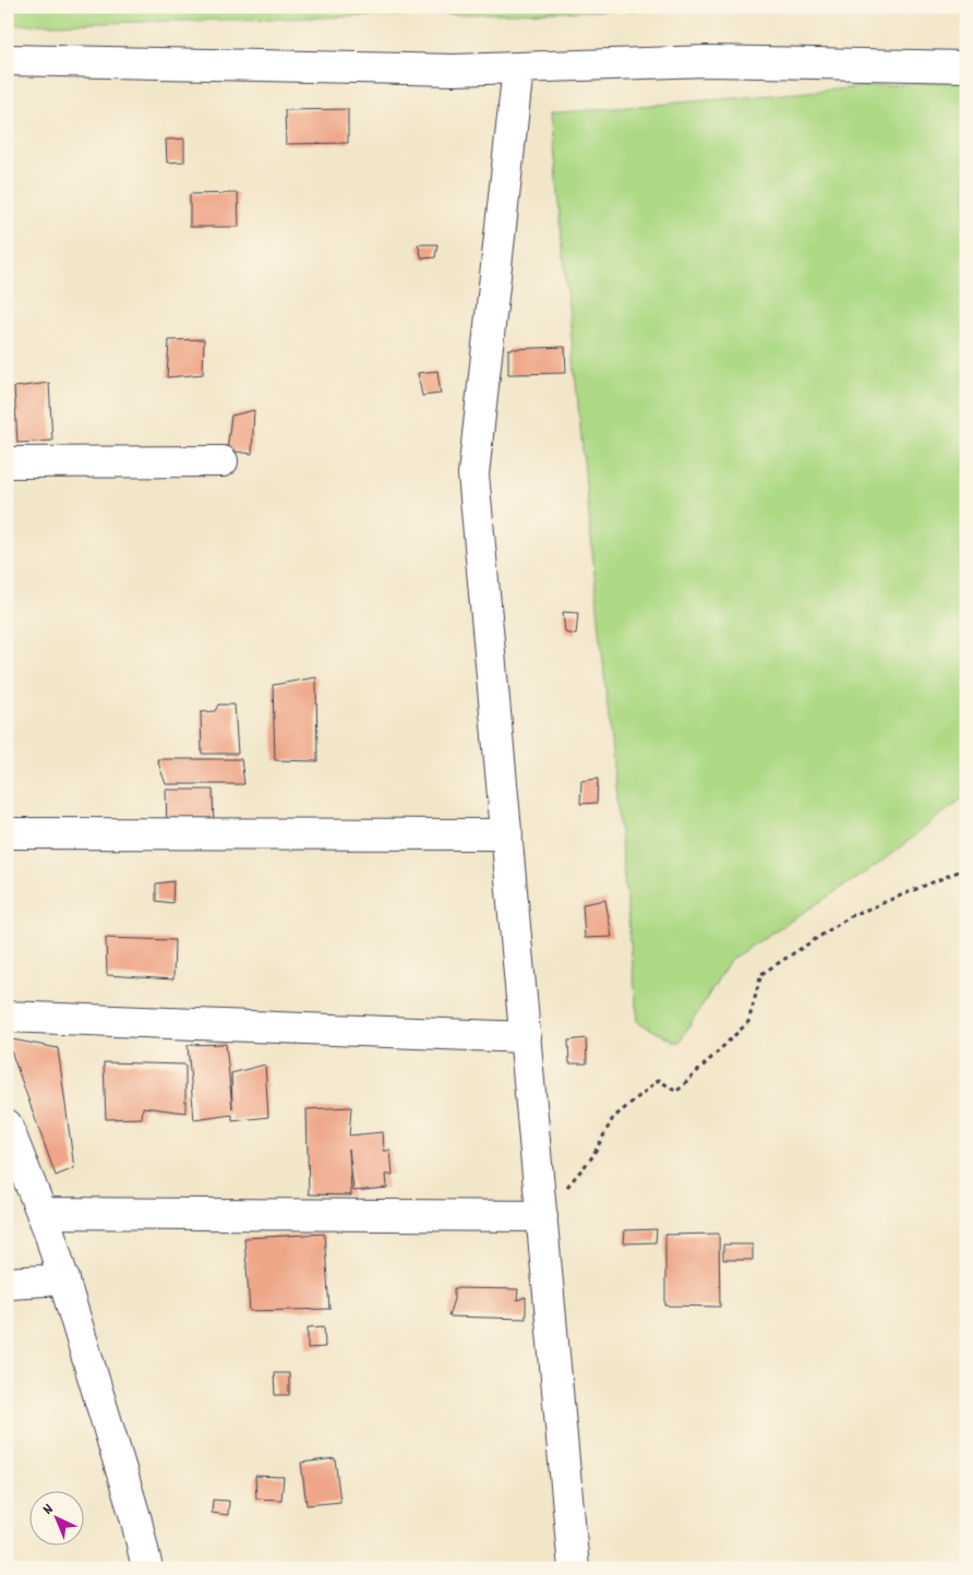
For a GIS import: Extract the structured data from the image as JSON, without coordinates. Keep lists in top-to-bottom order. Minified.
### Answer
{"north":"top left"}
